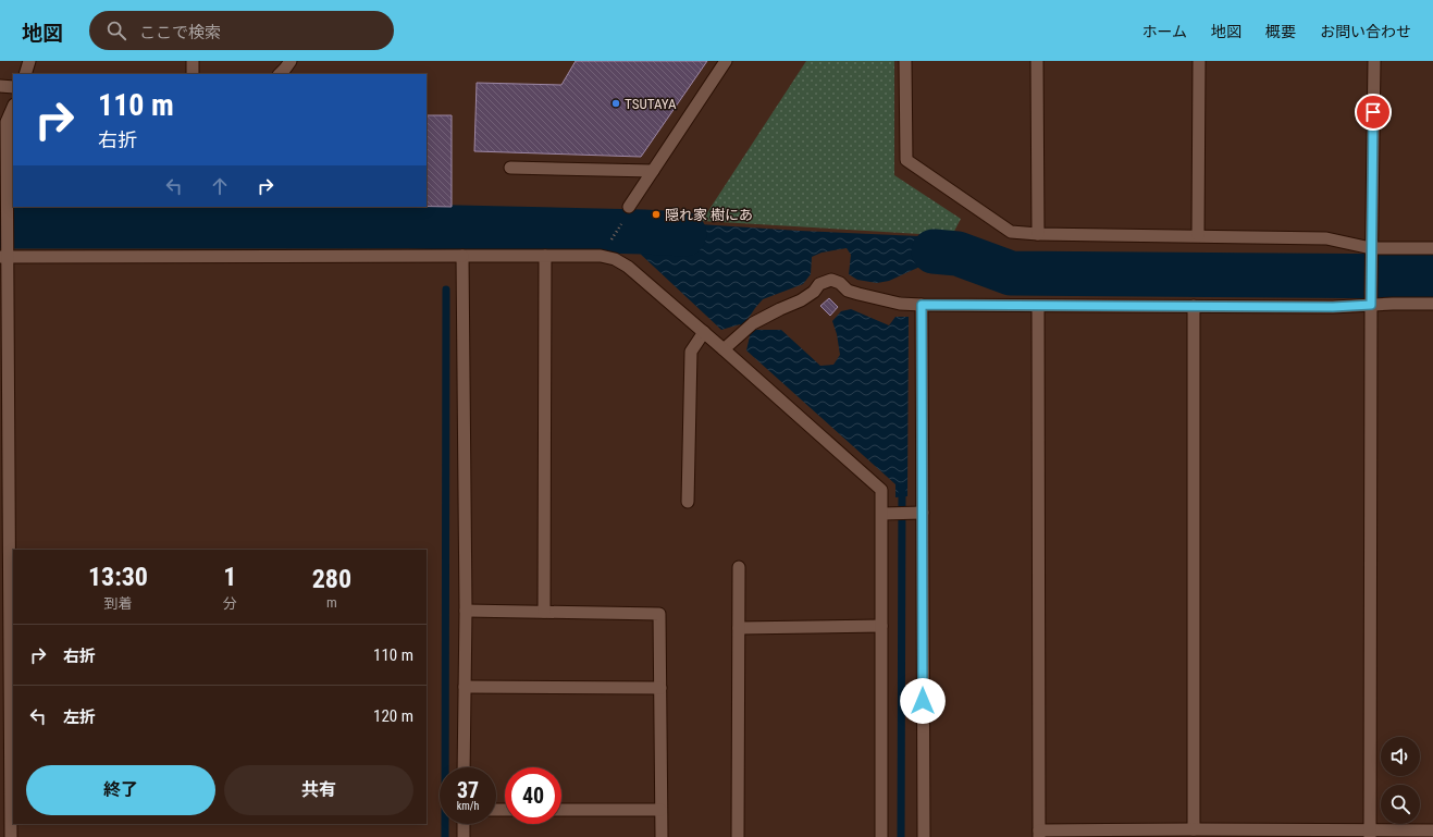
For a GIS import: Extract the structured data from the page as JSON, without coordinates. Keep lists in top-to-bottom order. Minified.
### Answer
{"places":["TSUTAYA","隠れ家 樹にあ"],"page":{"header":"地図","search":"ここで検索","nav":["ホーム","地図","概要","お問い合わせ"],"turn":["110 m","右折"],"eta":["13:30","到着","1","分","280","m"],"list":[{"name":"右折","value":"110 m"},{"name":"左折","value":"120 m"}],"buttons":["終了","共有"],"speed":"37 km/h","limit":"40"}}
